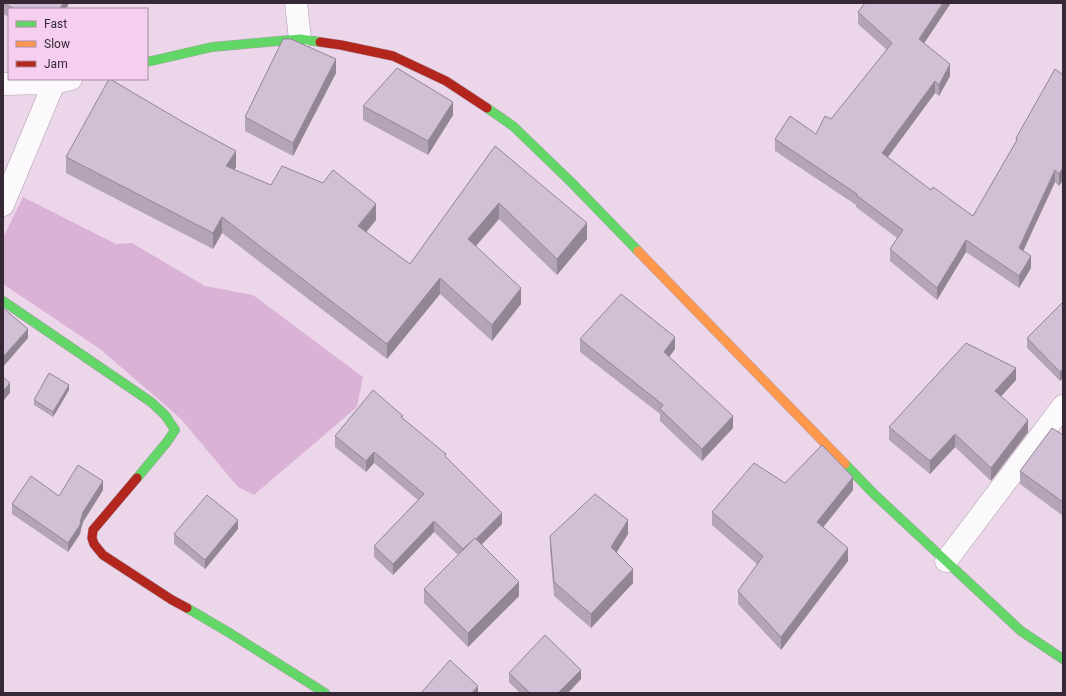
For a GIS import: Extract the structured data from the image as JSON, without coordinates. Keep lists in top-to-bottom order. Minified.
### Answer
{"legend":["Fast","Slow","Jam"]}
